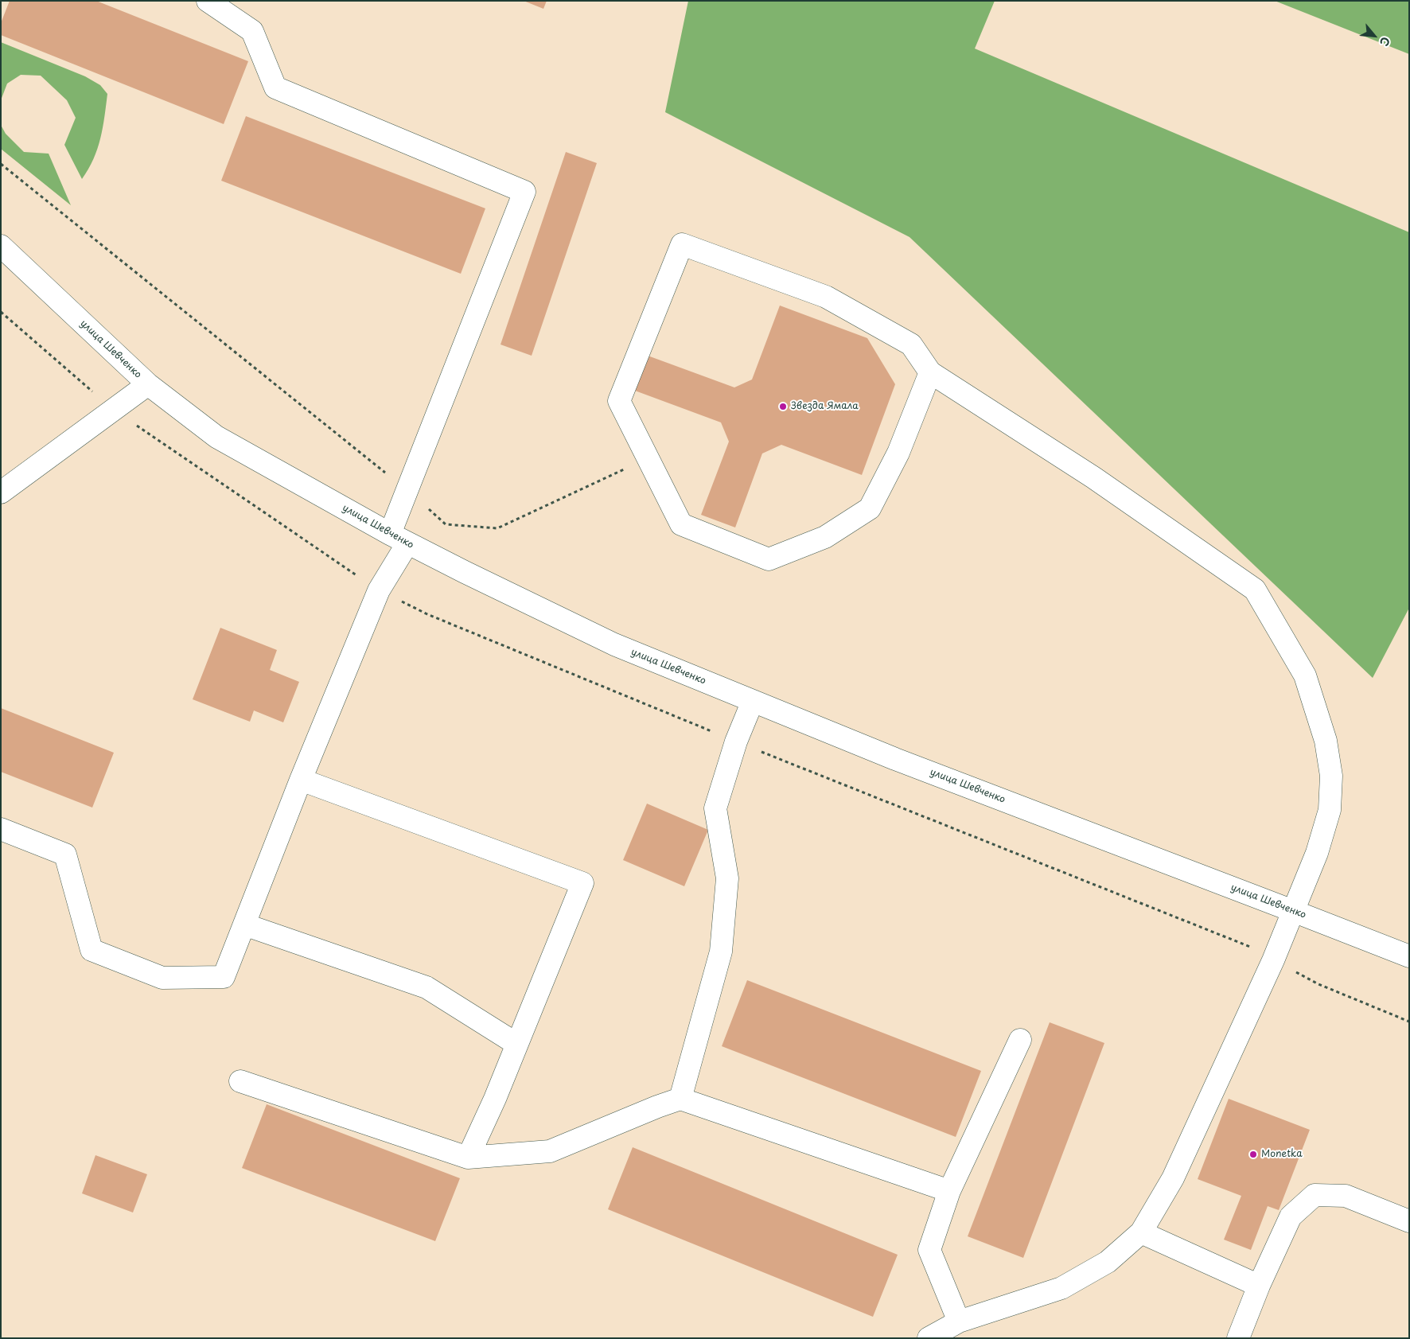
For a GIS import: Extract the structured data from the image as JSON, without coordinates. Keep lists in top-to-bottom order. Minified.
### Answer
{"streets":{"street":["улица Шевченко"]},"places":["Звезда Ямала","Monetka"],"north":"bottom right"}
